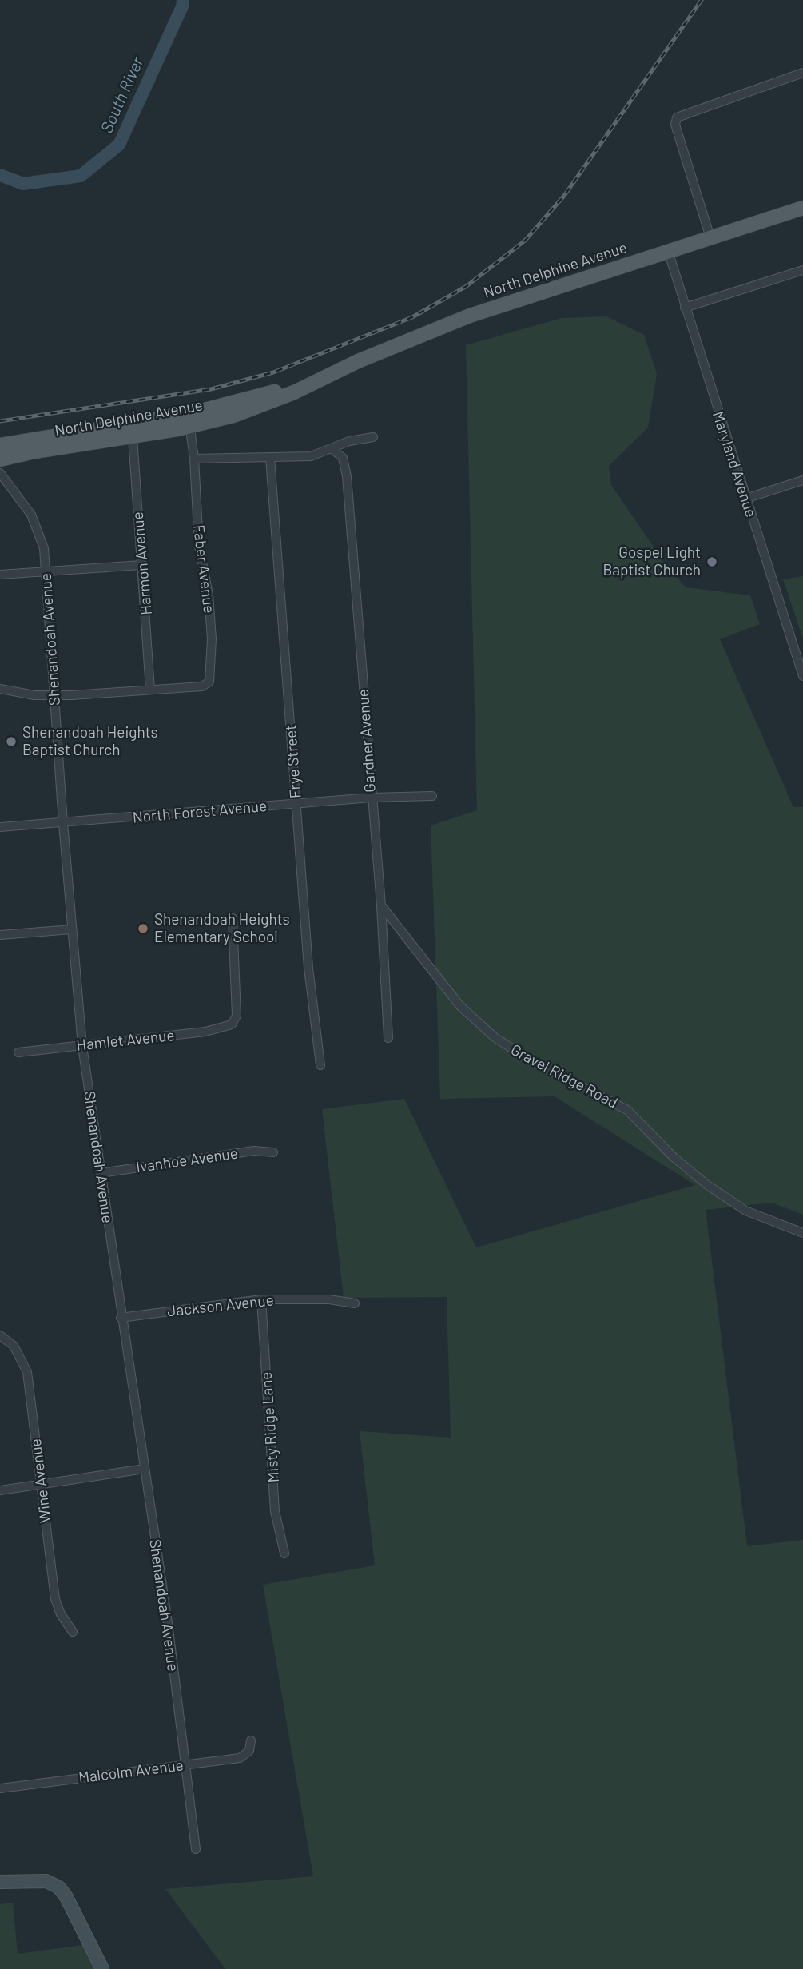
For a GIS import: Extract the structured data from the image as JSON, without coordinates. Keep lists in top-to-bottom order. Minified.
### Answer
{"streets":{"main road":["North Delphine Avenue"],"street":["Maryland Avenue","Harmon Avenue","Faber Avenue","Shenandoah Avenue","Gardner Avenue","Frye Street","North Forest Avenue","Hamlet Avenue","Gravel Ridge Road","Ivanhoe Avenue","Jackson Avenue","Misty Ridge Lane","Wine Avenue","Malcolm Avenue"]},"crossings":[["North Delphine Avenue","Maryland Avenue"],["North Delphine Avenue","Harmon Avenue"],["North Delphine Avenue","Faber Avenue"],["Harmon Avenue","Faber Avenue"],["Shenandoah Avenue","North Forest Avenue"],["Shenandoah Avenue","Hamlet Avenue"],["Shenandoah Avenue","Ivanhoe Avenue"],["Shenandoah Avenue","Jackson Avenue"],["Shenandoah Avenue","Malcolm Avenue"],["Gardner Avenue","North Forest Avenue"],["Gardner Avenue","Gravel Ridge Road"],["Frye Street","North Forest Avenue"],["Jackson Avenue","Misty Ridge Lane"]],"water":["South River"],"places":["Gospel Light Baptist Church","Shenandoah Heights Baptist Church","Shenandoah Heights Elementary School"]}
